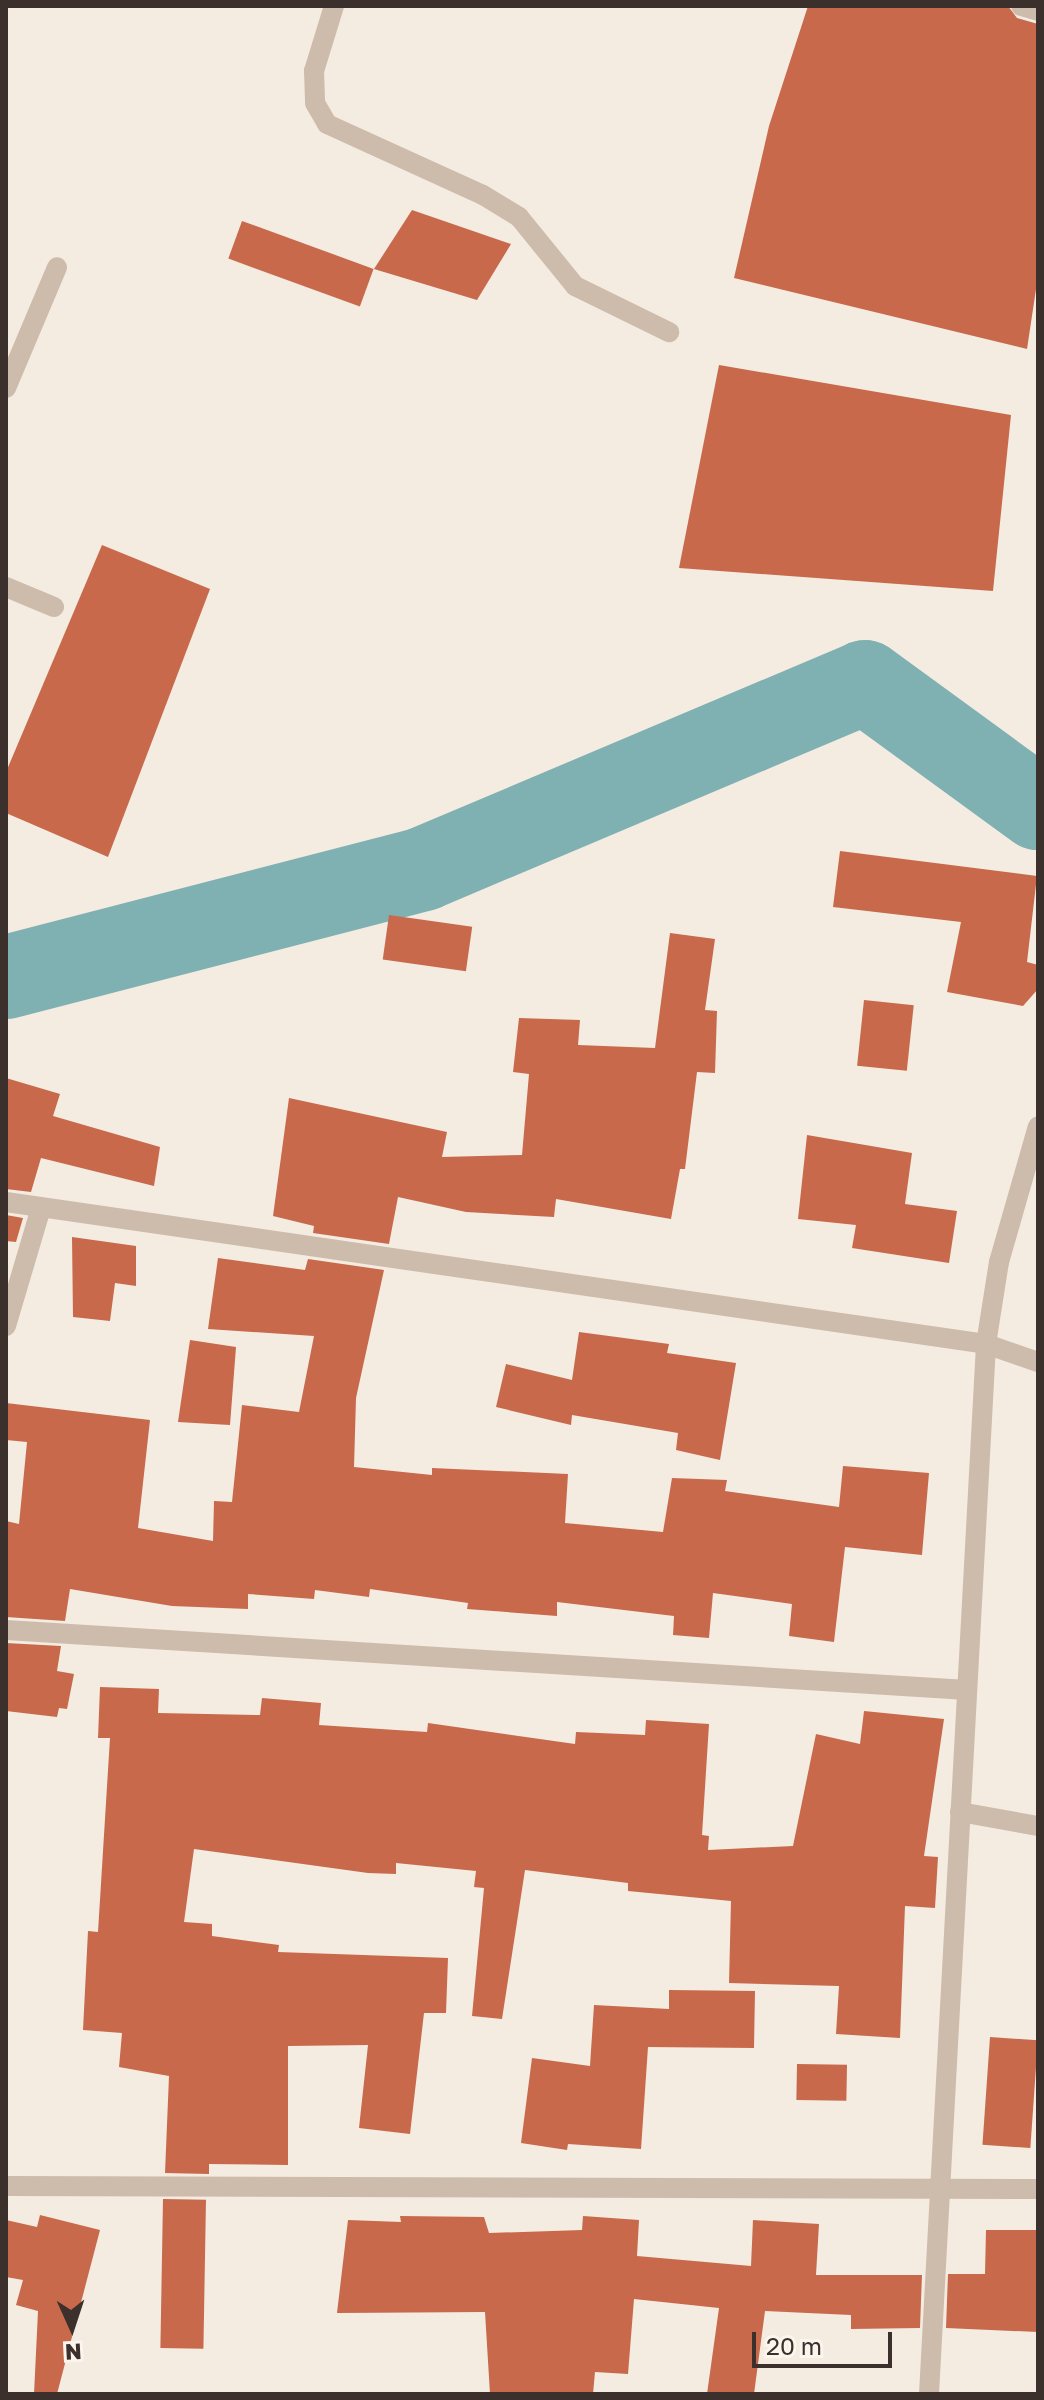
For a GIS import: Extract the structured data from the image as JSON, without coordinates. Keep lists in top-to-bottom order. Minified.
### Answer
{"scale_bar":"20 m","north":"bottom"}
